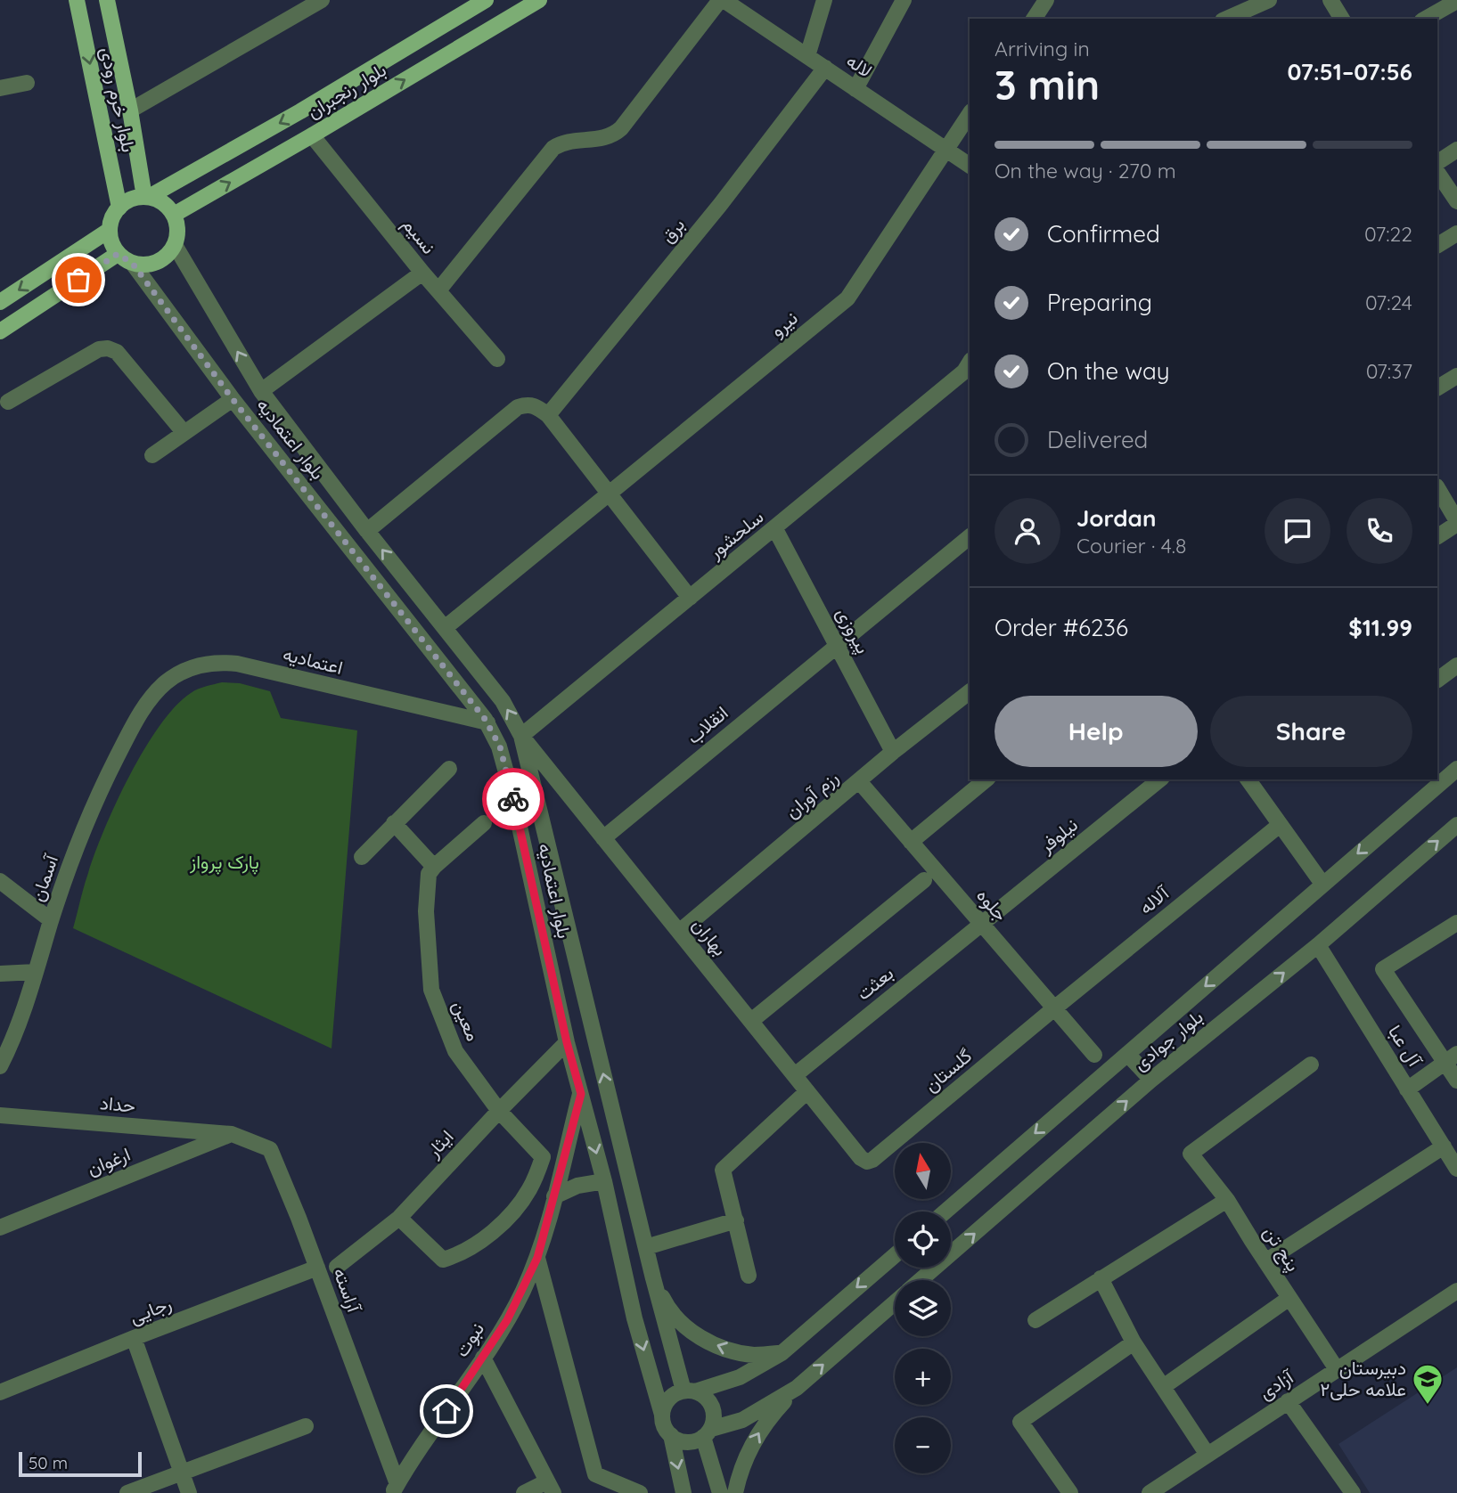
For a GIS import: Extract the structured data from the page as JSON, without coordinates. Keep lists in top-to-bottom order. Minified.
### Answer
{"streets":{"main road":["بلوار رنجبران","بلوار خرم رودی"],"street":["لاله","برق","نسیم","نیرو","بلوار اعتمادیه","سلحشور","پیروزی","اعتمادیه","انقلاب","رزم آوران","نیلوفر","آسمان","آلاله","جلوه","بهاران","بعثت","معین","بلوار جوادی","آل عبا","گلستان","حداد","ایثار","ارغوان","پنج تن","آراسته","رجایی","نبوت","آزادی"]},"crossings":[["لاله","برق"],["لاله","نیرو"],["بلوار رنجبران","بلوار خرم رودی"],["بلوار رنجبران","نسیم"],["بلوار رنجبران","بلوار اعتمادیه"],["بلوار خرم رودی","بلوار اعتمادیه"],["نیرو","بلوار اعتمادیه"],["بلوار اعتمادیه","سلحشور"],["بلوار اعتمادیه","اعتمادیه"],["بلوار اعتمادیه","بهاران"],["بلوار اعتمادیه","بلوار جوادی"],["بلوار اعتمادیه","ایثار"],["بلوار اعتمادیه","نبوت"],["سلحشور","پیروزی"],["سلحشور","بهاران"],["پیروزی","انقلاب"],["پیروزی","رزم آوران"],["اعتمادیه","آسمان"],["انقلاب","بهاران"],["رزم آوران","جلوه"],["رزم آوران","بهاران"],["نیلوفر","جلوه"],["نیلوفر","بعثت"],["آلاله","جلوه"],["آلاله","گلستان"],["جلوه","بعثت"],["جلوه","گلستان"],["بهاران","بعثت"],["بهاران","گلستان"],["معین","ایثار"],["معین","نبوت"],["بلوار جوادی","آل عبا"],["حداد","ارغوان"],["حداد","آراسته"],["ارغوان","آراسته"],["پنج تن","آزادی"],["آراسته","رجایی"],["آراسته","نبوت"]],"parks":["پارک پرواز"],"places":{"school or university":["دبیرستان علامه حلی۲"]},"scale_bar":"50 m","north":"top","page":{"heading":["3 min","Arriving in","07:51–07:56"],"panel":["Jordan","Courier · 4.8","Order #6236","$11.99"],"bar":"On the way · 270 m","list":[["Confirmed","07:22"],["Preparing","07:24"],["On the way","07:37"],"Delivered"],"buttons":["Help","Share"],"map_buttons":["+","−"],"scale":"50 m"}}
